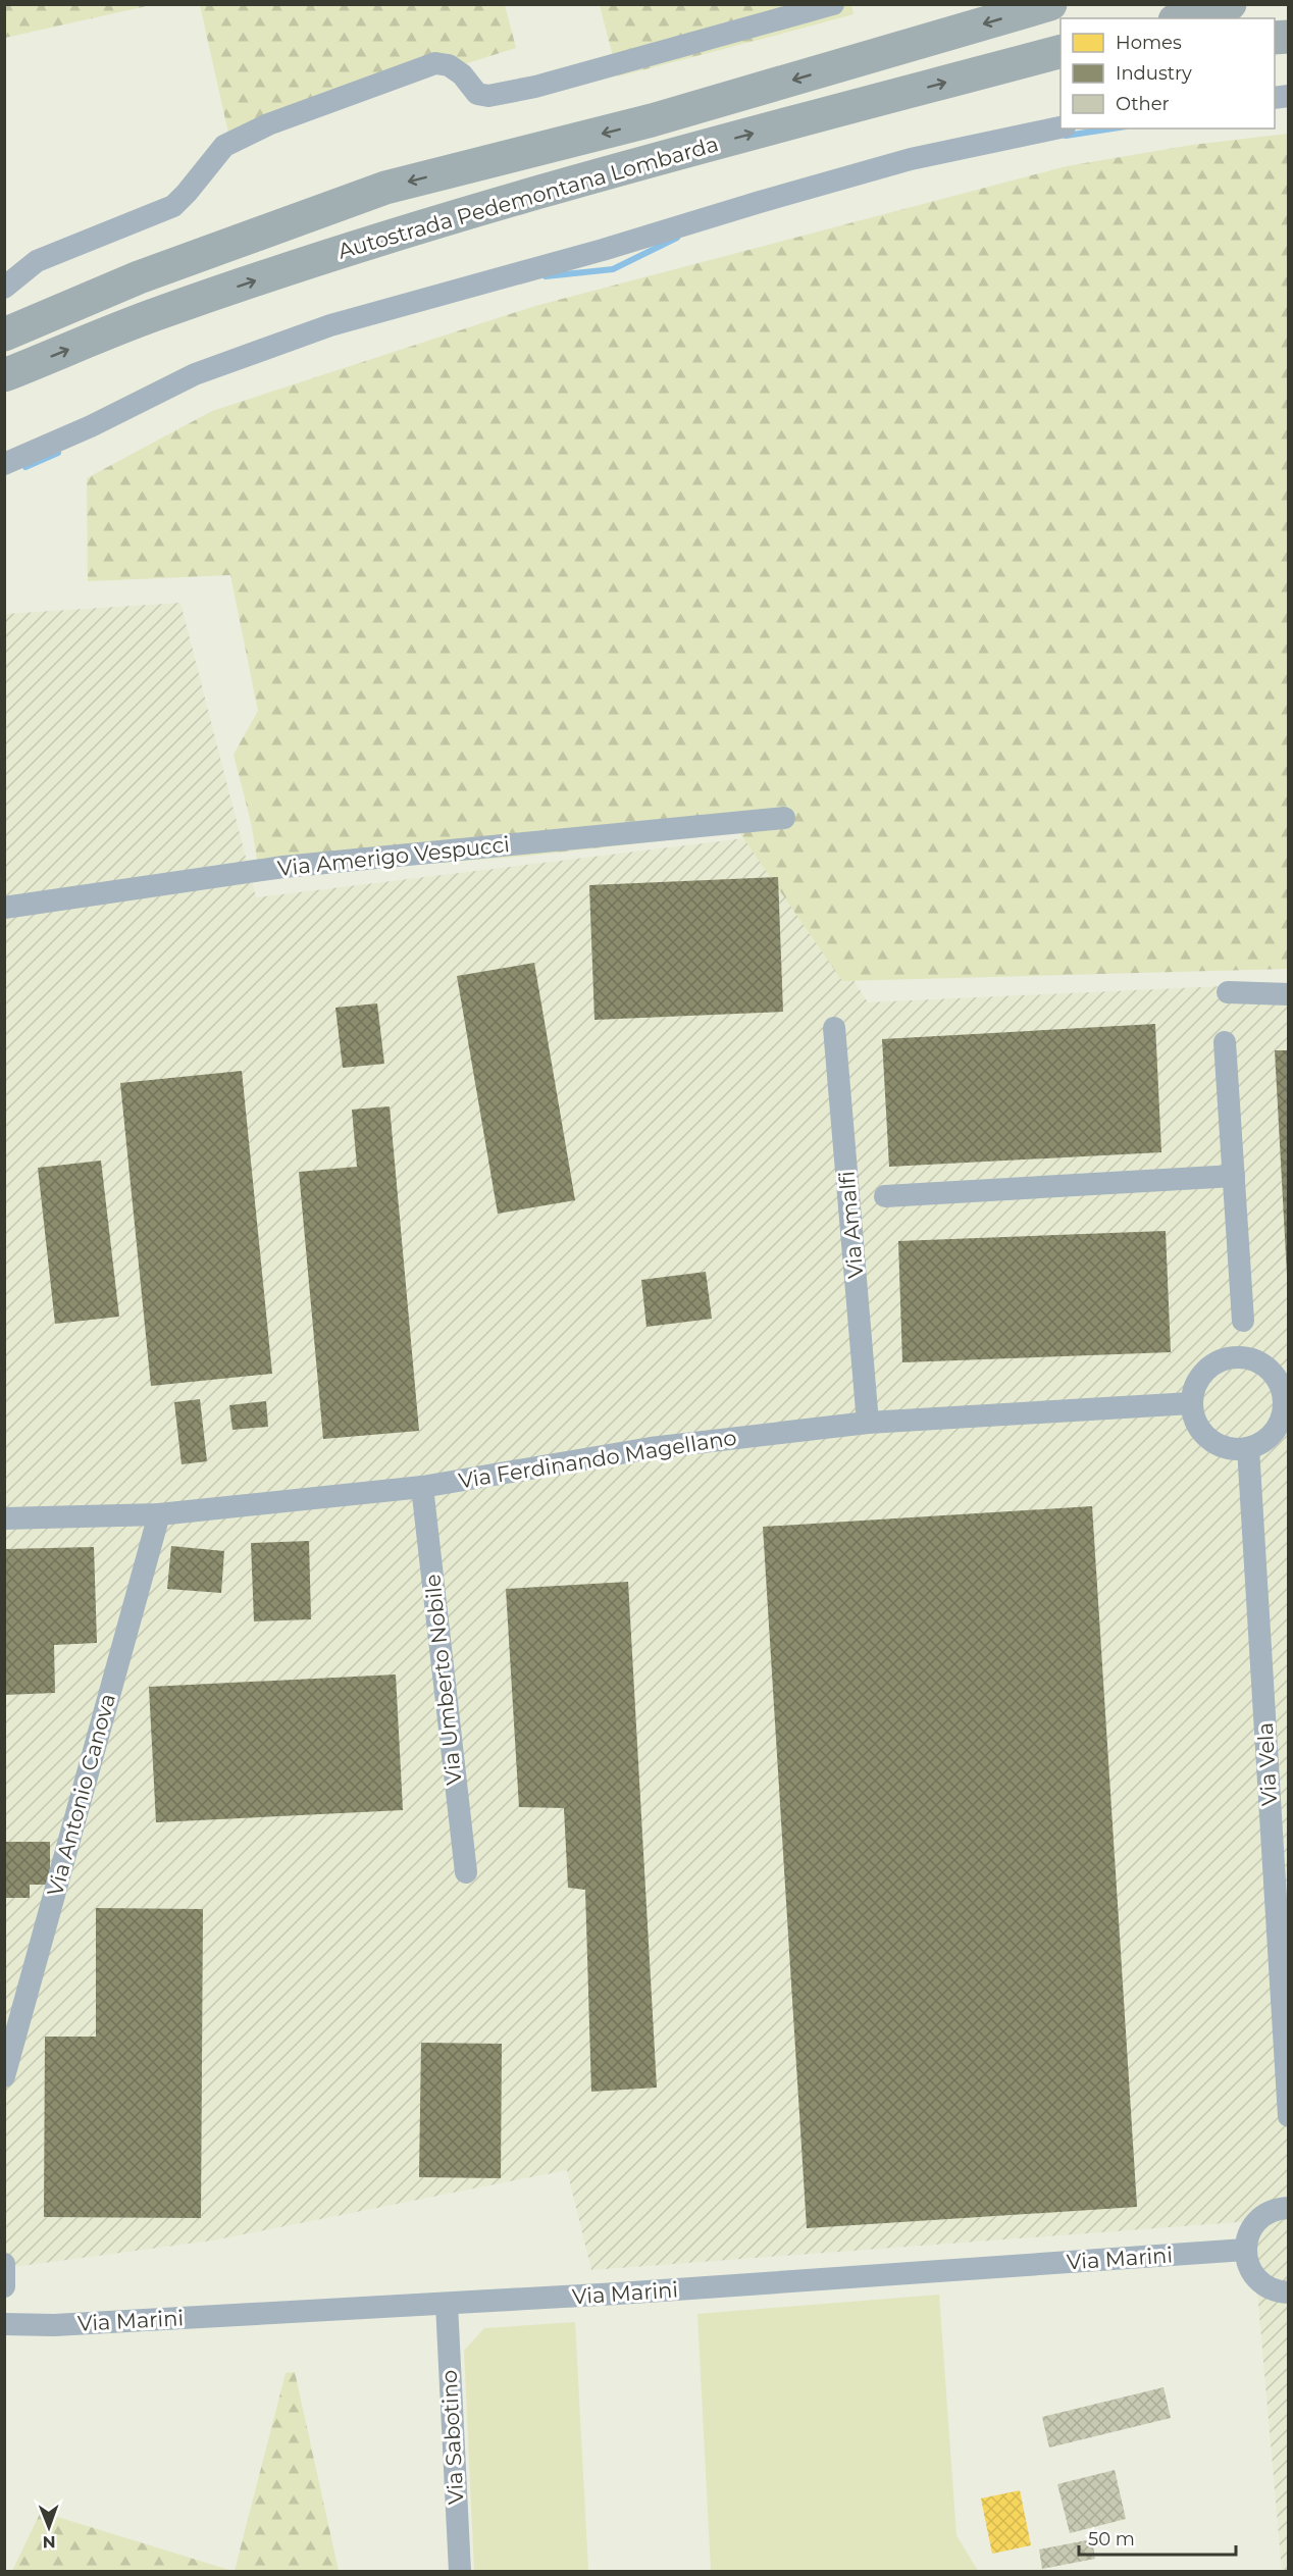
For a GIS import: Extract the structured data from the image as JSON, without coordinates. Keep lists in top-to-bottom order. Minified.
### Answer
{"streets":{"highway":["Autostrada Pedemontana Lombarda"],"street":["Via Amerigo Vespucci","Via Amalfi","Via Ferdinando Magellano","Via Umberto Nobile","Via Vela","Via Antonio Canova","Via Marini","Via Sabotino"]},"crossings":[["Via Amalfi","Via Ferdinando Magellano"],["Via Ferdinando Magellano","Via Umberto Nobile"],["Via Ferdinando Magellano","Via Vela"],["Via Ferdinando Magellano","Via Antonio Canova"],["Via Marini","Via Sabotino"]],"legend":["Homes","Industry","Other"],"scale_bar":"50 m","north":"bottom"}
